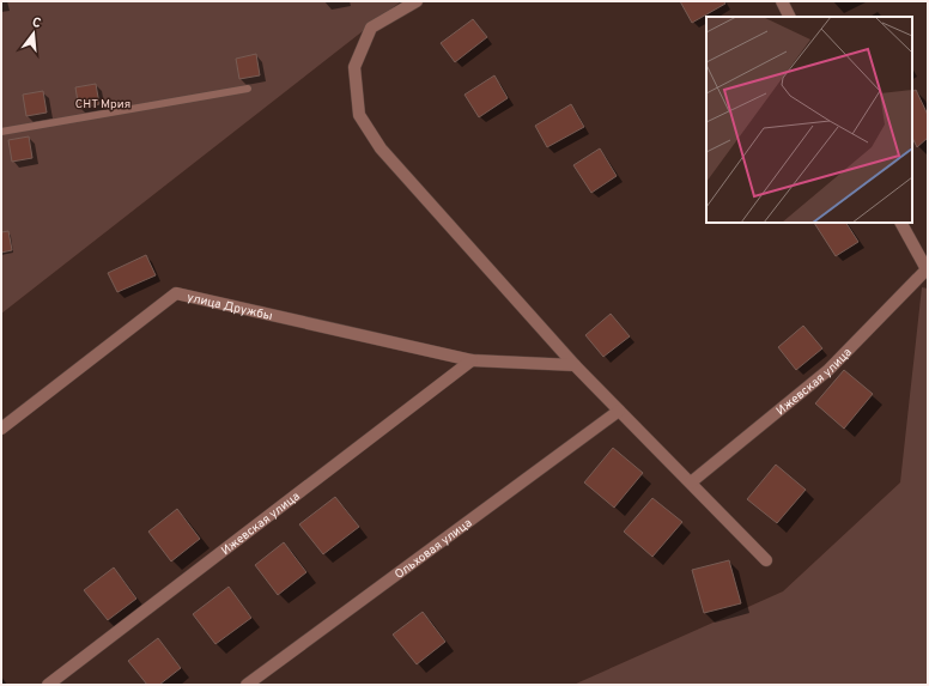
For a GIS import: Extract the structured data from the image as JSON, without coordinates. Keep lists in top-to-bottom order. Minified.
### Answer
{"streets":{"street":["улица Дружбы","Ижевская улица","Ольховая улица"]},"crossings":[["улица Дружбы","Ижевская улица"]],"parks":["СНТ Мрия"],"north":"top"}
